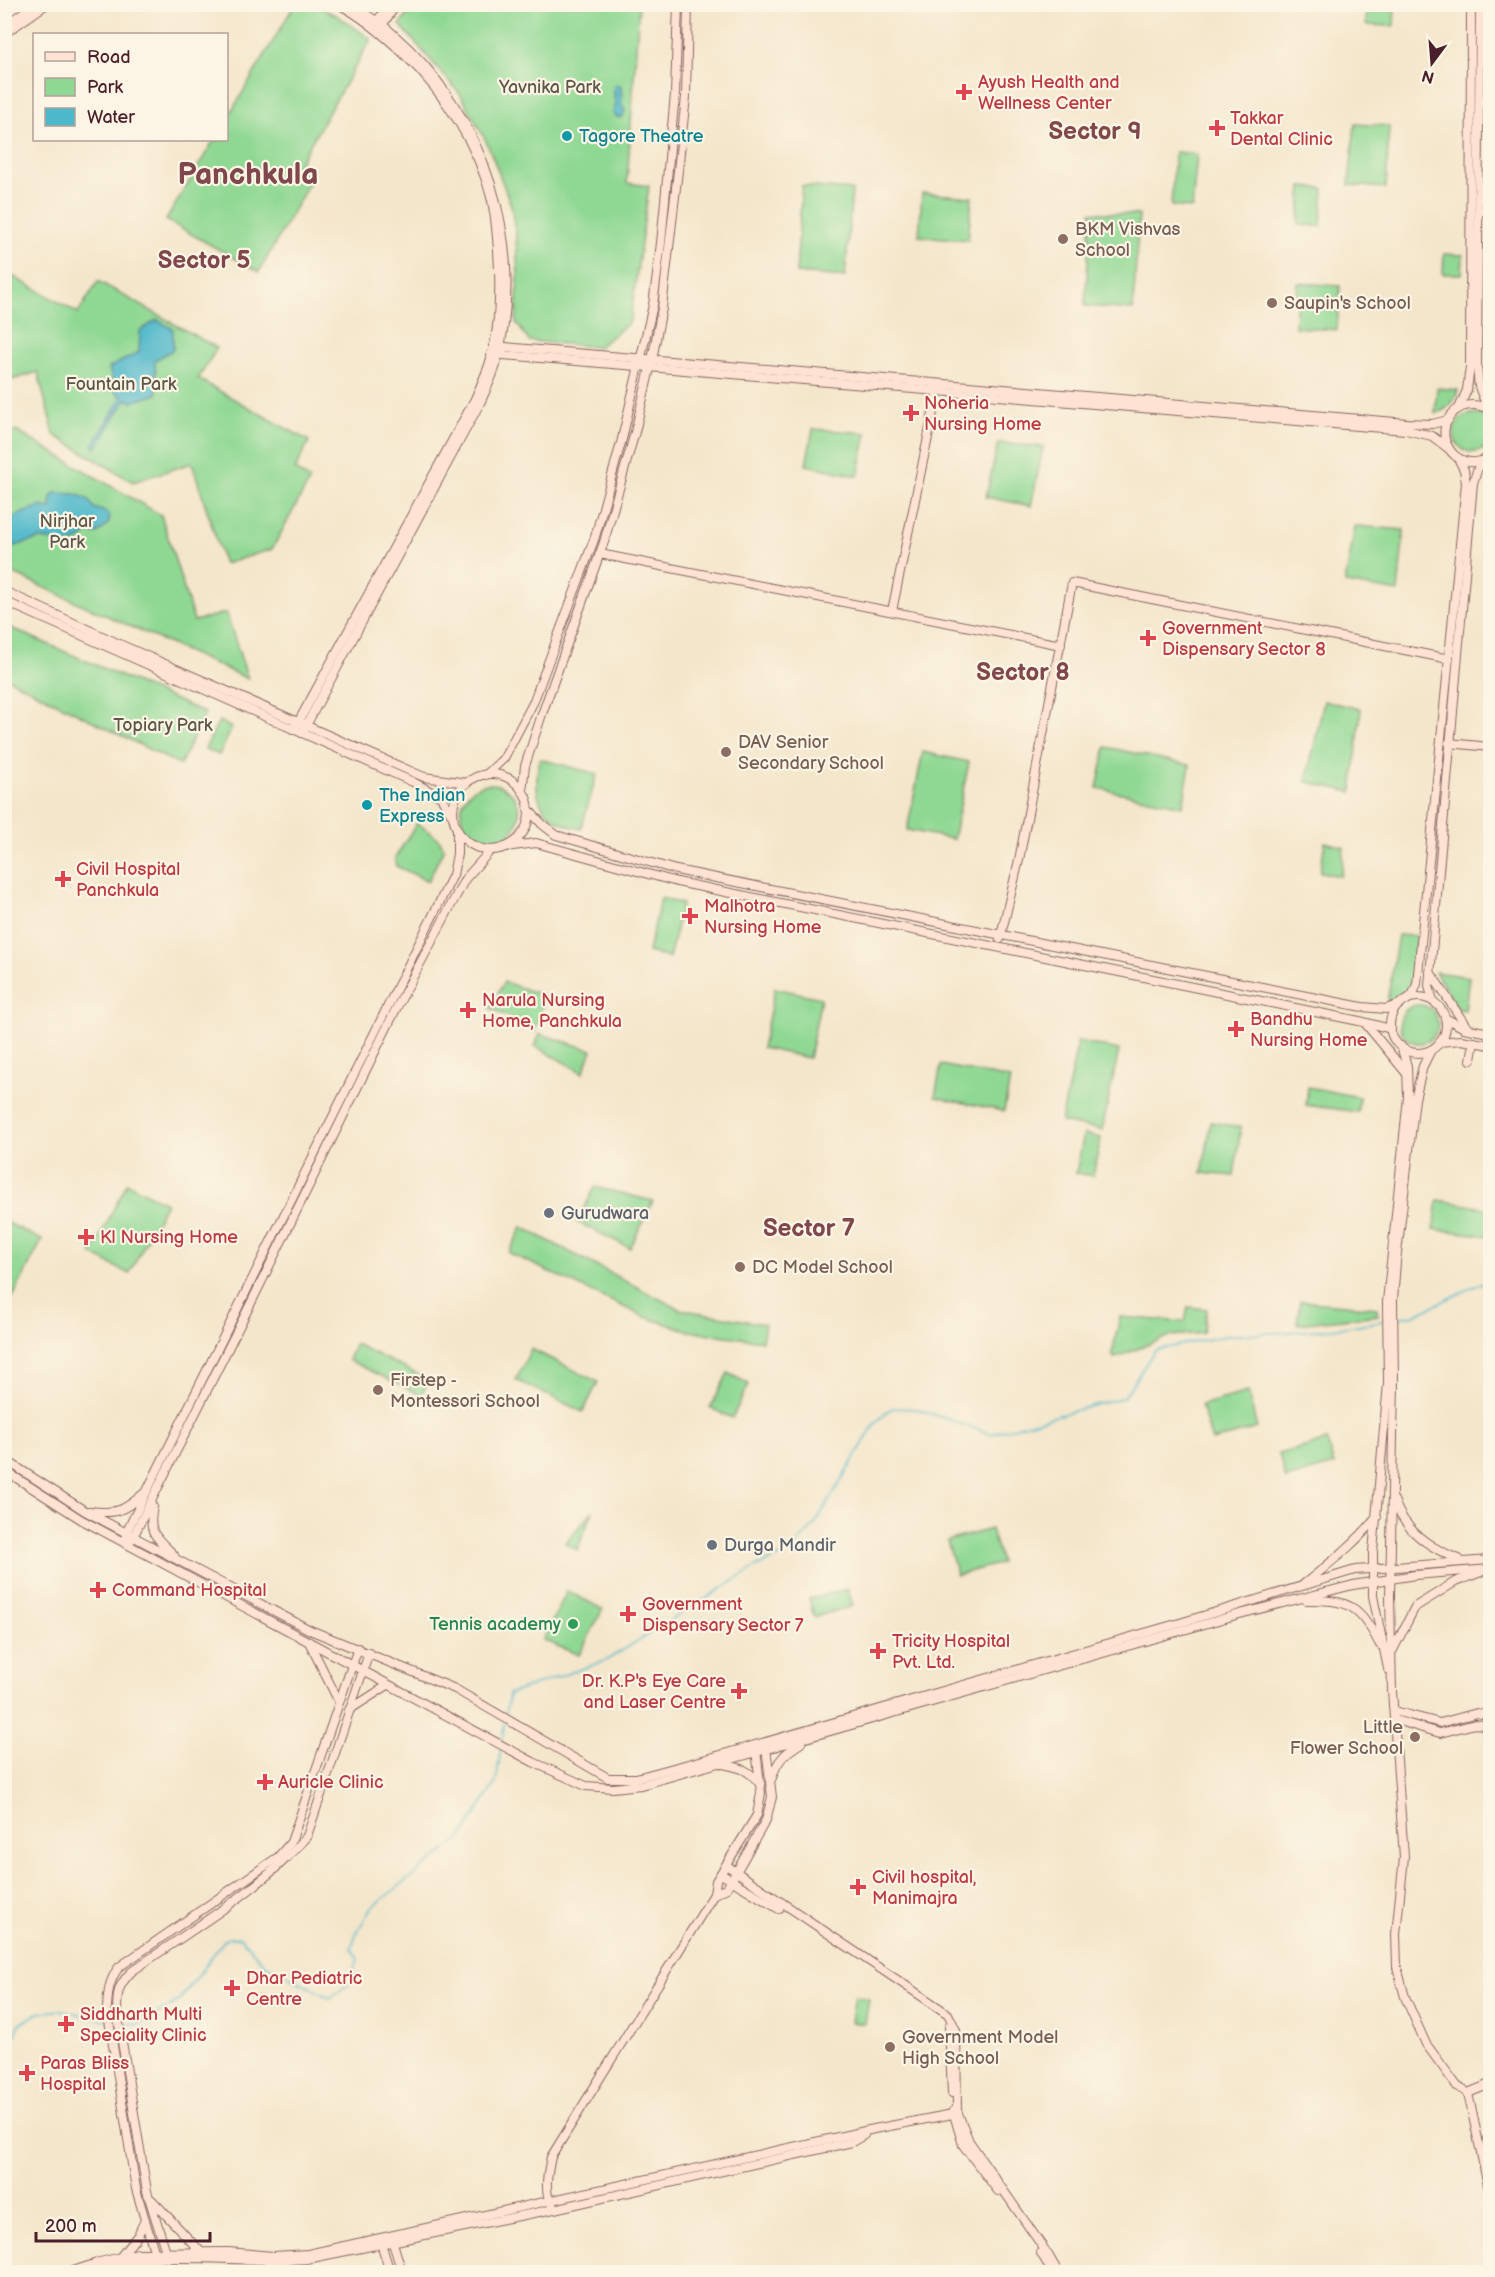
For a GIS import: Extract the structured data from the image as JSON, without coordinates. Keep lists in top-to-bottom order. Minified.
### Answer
{"districts":["Sector 9","Panchkula","Sector 5","Sector 8","Sector 7"],"parks":["Yavnika Park","Fountain Park","Nirjhar Park","Topiary Park"],"places":{"health":["Ayush Health and Wellness Center","Takkar Dental Clinic","Noheria Nursing Home","Government Dispensary Sector 8","Civil Hospital Panchkula","Malhotra Nursing Home","Narula Nursing Home, Panchkula","Bandhu Nursing Home","Kl Nursing Home","Command Hospital","Government Dispensary Sector 7","Tricity Hospital Pvt. Ltd.","Dr. K.P's Eye Care and Laser Centre","Auricle Clinic","Civil hospital, Manimajra","Dhar Pediatric Centre","Siddharth Multi Speciality Clinic","Paras Bliss Hospital"],"other":["Tagore Theatre","BKM Vishvas School","Saupin's School","DAV Senior Secondary School","The Indian Express","Gurudwara","DC Model School","Firstep - Montessori School","Durga Mandir","Tennis academy","Little Flower School","Government Model High School"]},"legend":["Road","Park","Water"],"scale_bar":"200 m","north":"bottom"}
